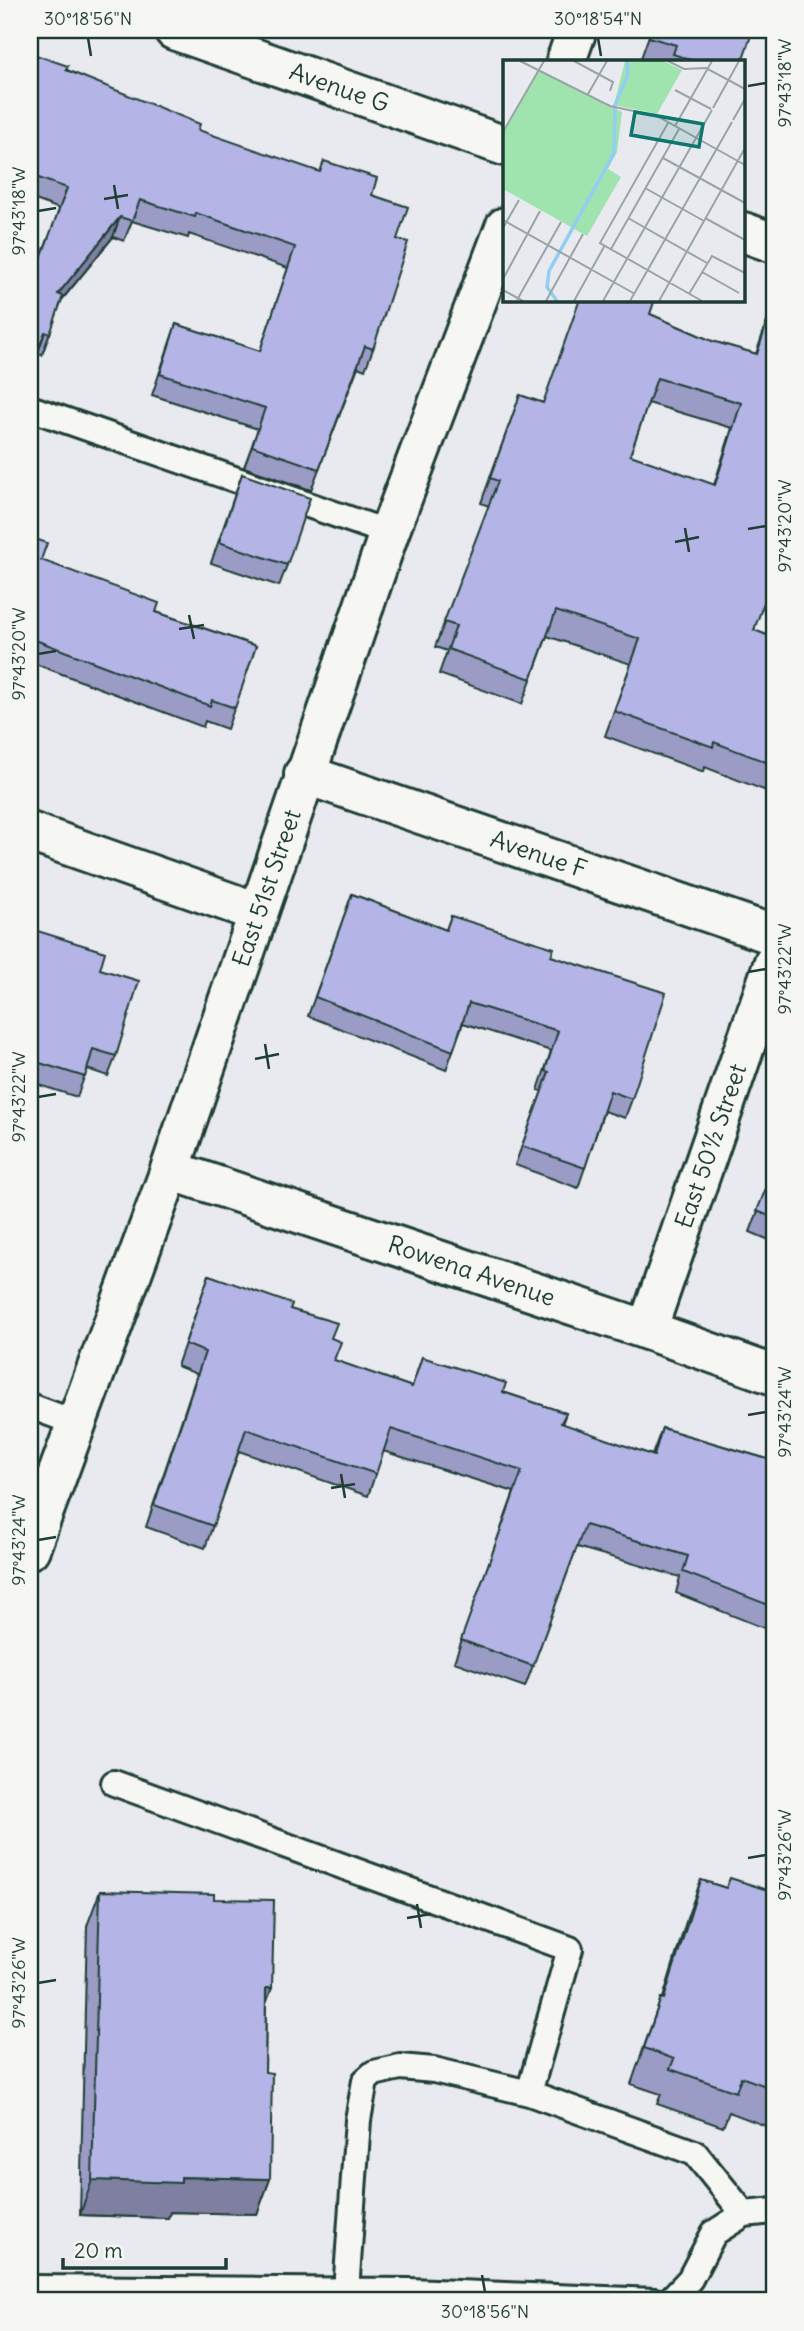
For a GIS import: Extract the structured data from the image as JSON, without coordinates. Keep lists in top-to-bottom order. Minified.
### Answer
{"streets":{"street":["Avenue G","Avenue F","East 51st Street","East 50½ Street","Rowena Avenue"]},"crossings":[["Avenue F","East 51st Street"],["East 51st Street","Rowena Avenue"],["East 50½ Street","Rowena Avenue"]],"scale_bar":"20 m","coordinates":["30°18'56\"N","30°18'54\"N","97°43'18\"W","97°43'20\"W","97°43'22\"W","97°43'24\"W","97°43'26\"W"]}
